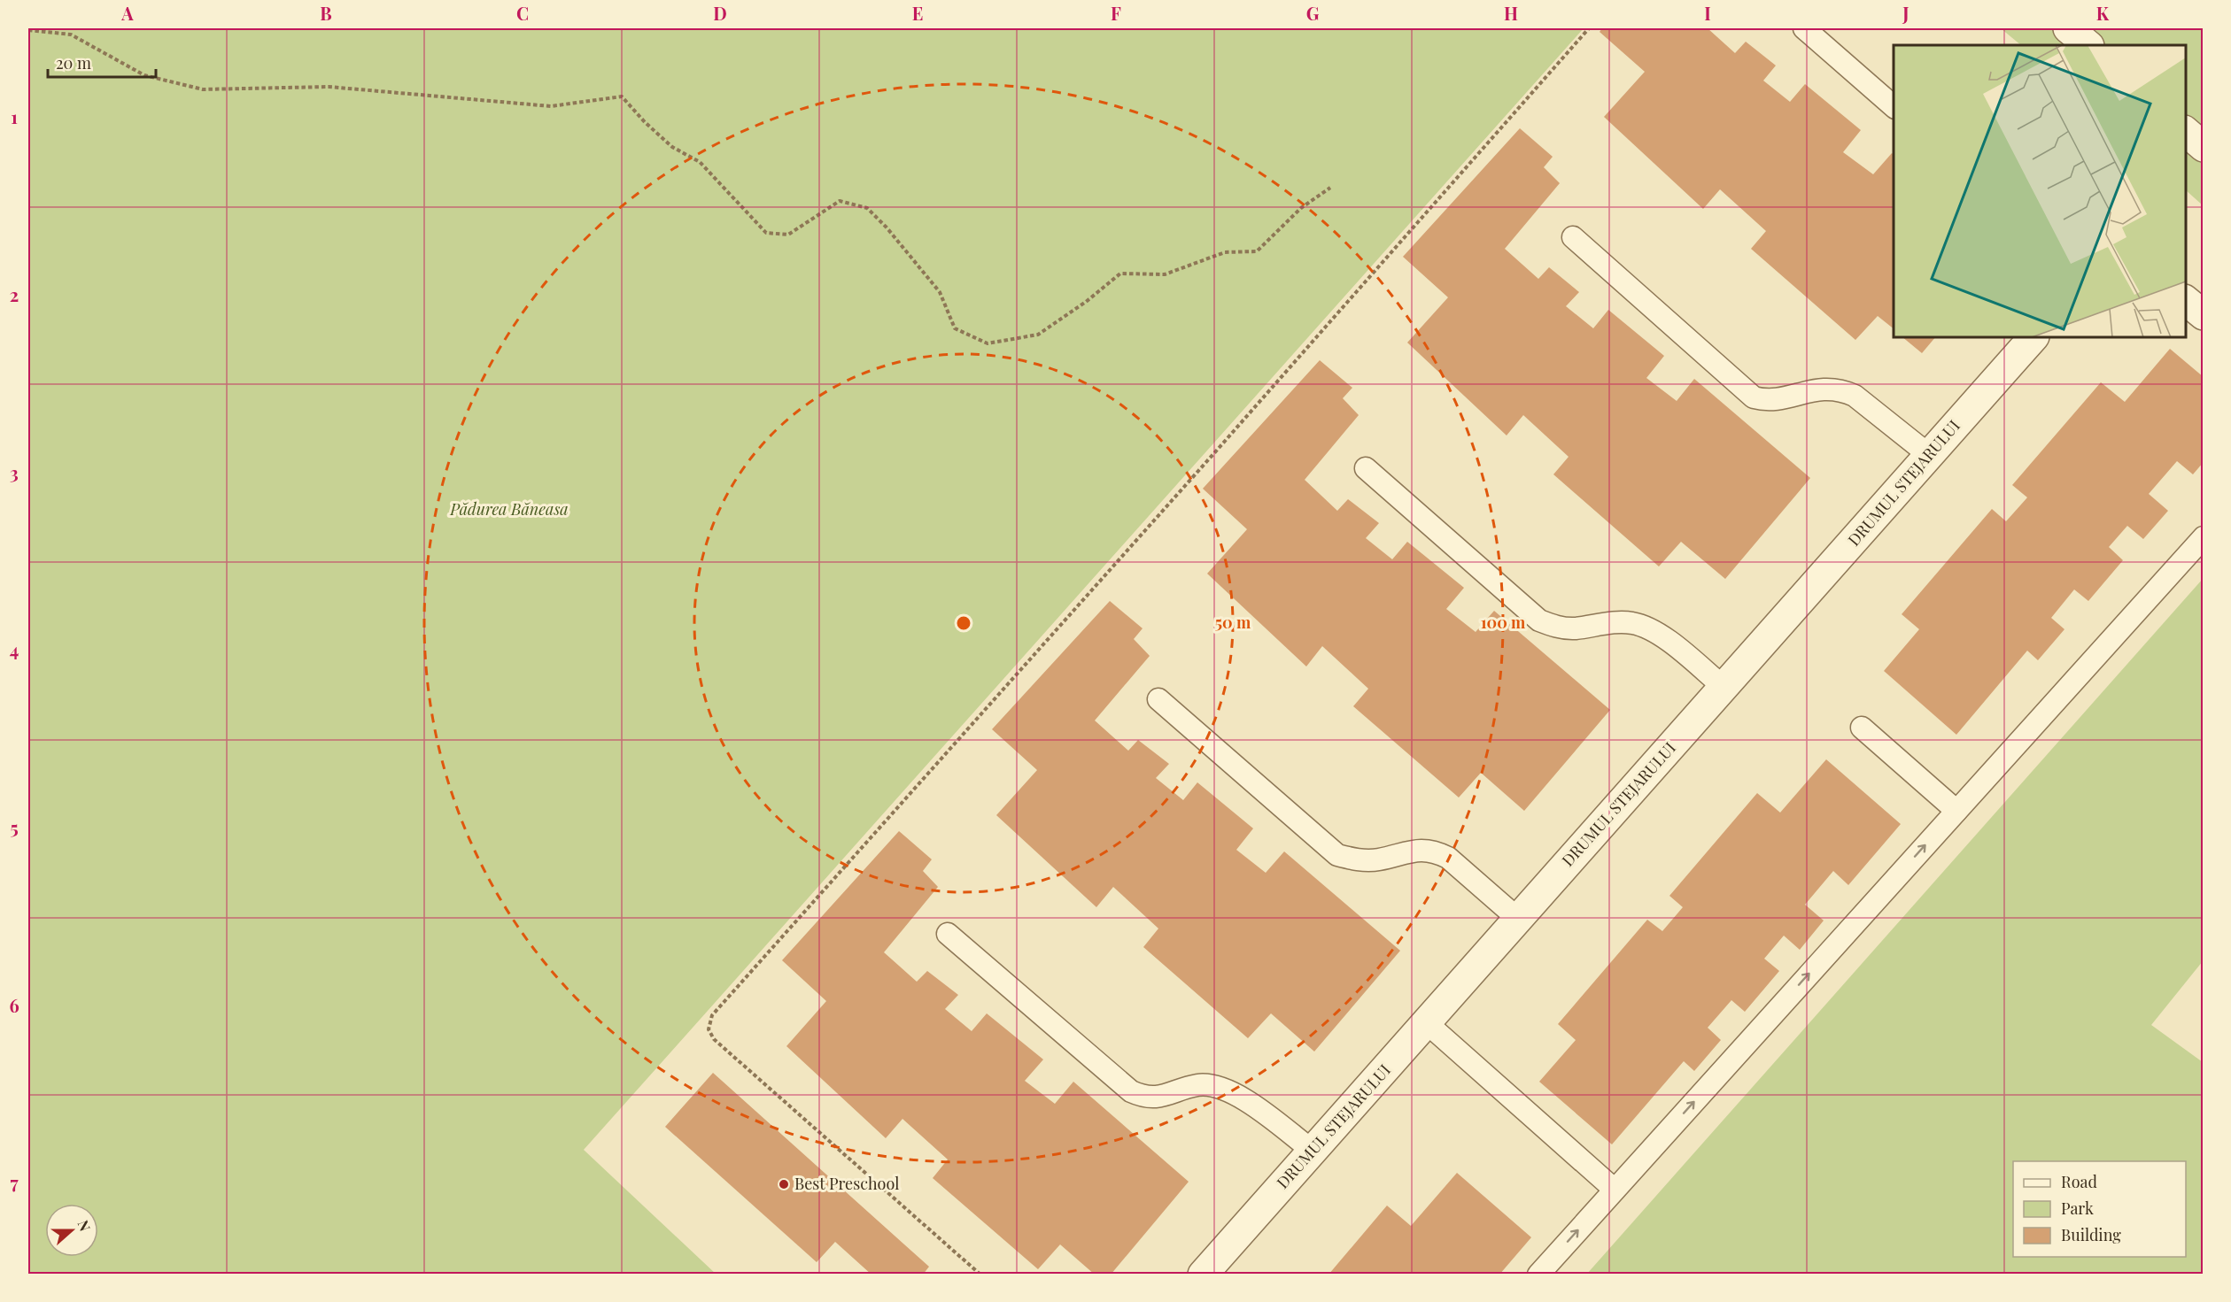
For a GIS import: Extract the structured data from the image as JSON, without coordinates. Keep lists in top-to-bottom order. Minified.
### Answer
{"streets":{"street":["DRUMUL STEJARULUI"]},"parks":["Pădurea Băneasa"],"places":["Best Preschool"],"legend":["Road","Park","Building"],"scale_bar":"20 m","north":"right","grid":{"columns":["A","B","C","D","E","F","G","H","I","J","K"],"rows":["1","2","3","4","5","6","7"]},"rings":["50 m","100 m"]}
